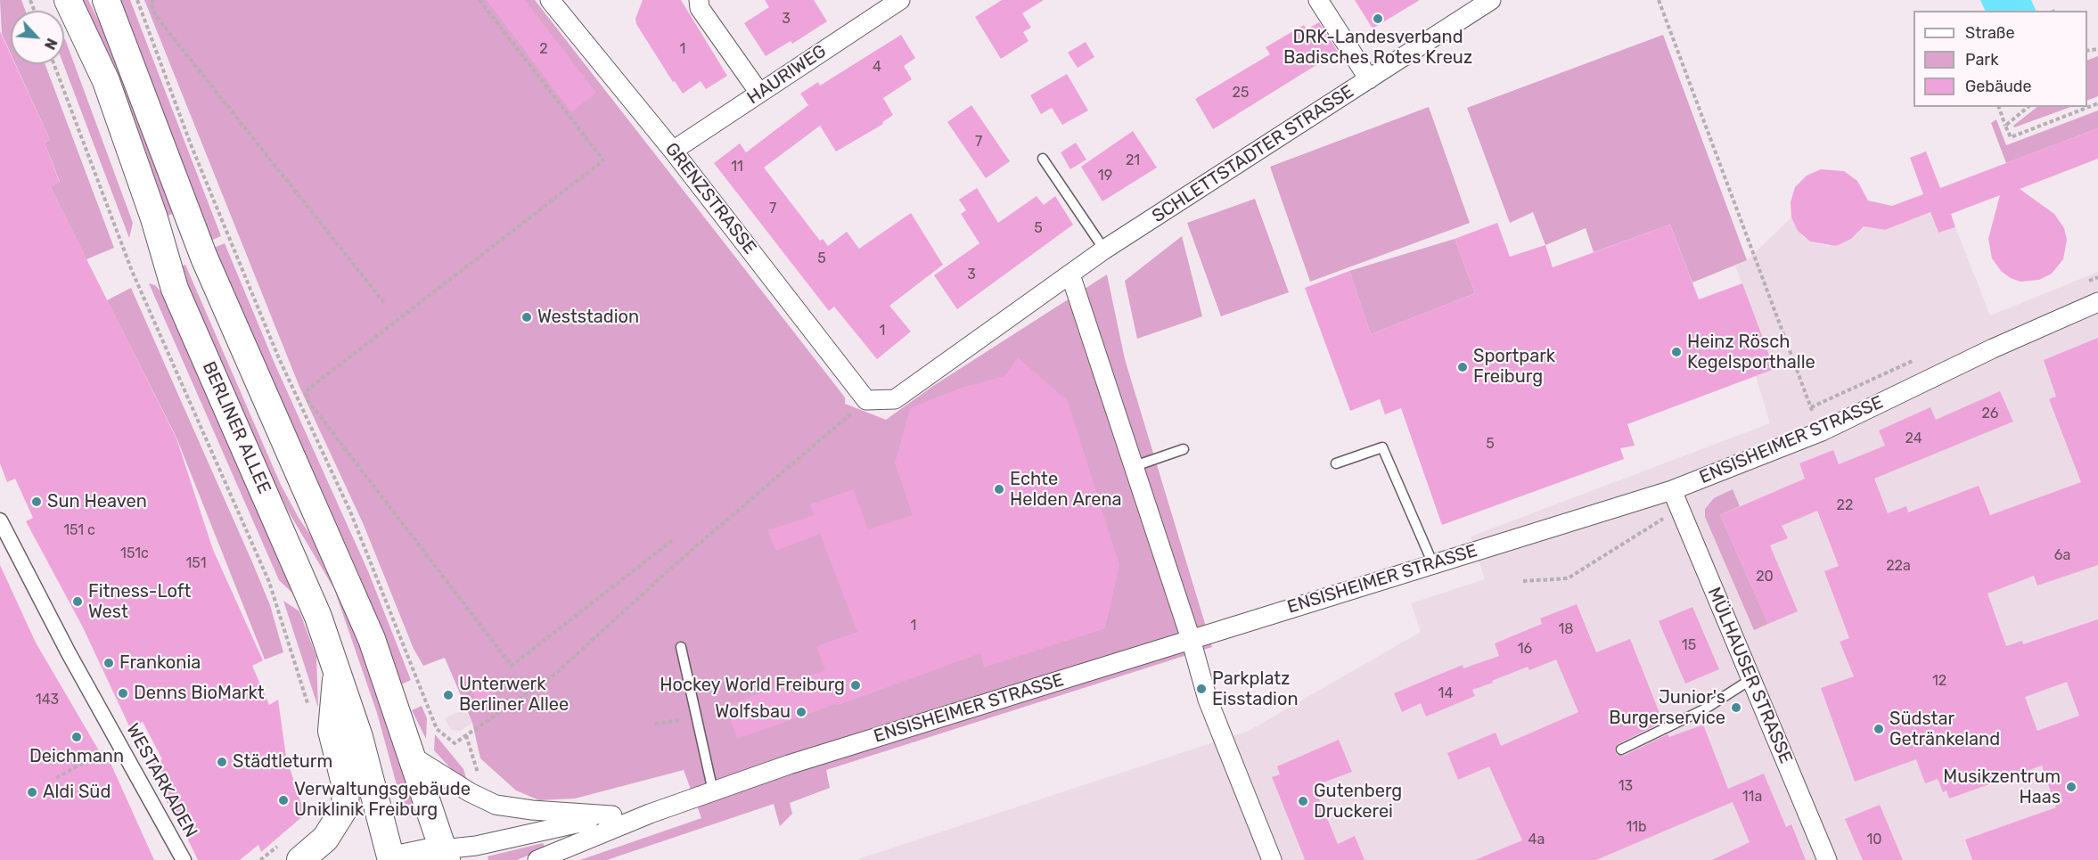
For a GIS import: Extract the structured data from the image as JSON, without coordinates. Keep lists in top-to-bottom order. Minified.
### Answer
{"streets":{"main road":["BERLINER ALLEE"],"street":["HAURIWEG","SCHLETTSTADTER STRASSE","GRENZSTRASSE","ENSISHEIMER STRASSE","MÜLHAUSER STRASSE","WESTARKADEN"]},"crossings":[["HAURIWEG","GRENZSTRASSE"],["SCHLETTSTADTER STRASSE","GRENZSTRASSE"],["ENSISHEIMER STRASSE","MÜLHAUSER STRASSE"]],"places":["DRK-Landesverband Badisches Rotes Kreuz","Weststadion","Heinz Rösch Kegelsporthalle","Sportpark Freiburg","Echte Helden Arena","Sun Heaven","Fitness-Loft West","Frankonia","Hockey World Freiburg","Parkplatz Eisstadion","Denns BioMarkt","Unterwerk Berliner Allee","Junior's Burgerservice","Wolfsbau","Südstar Getränkeland","Deichmann","Städtleturm","Musikzentrum Haas","Aldi Süd","Verwaltungsgebäude Uniklinik Freiburg","Gutenberg Druckerei"],"house_numbers":["3","2","1","4","25","7","21","11","19","7","5","5","3","1","26","24","5","22","151 c","151c","6a","151","22a","20","1","18","15","16","12","14","143","13","11a","11b","4a","10"],"legend":["Straße","Park","Gebäude"],"north":"bottom right"}
